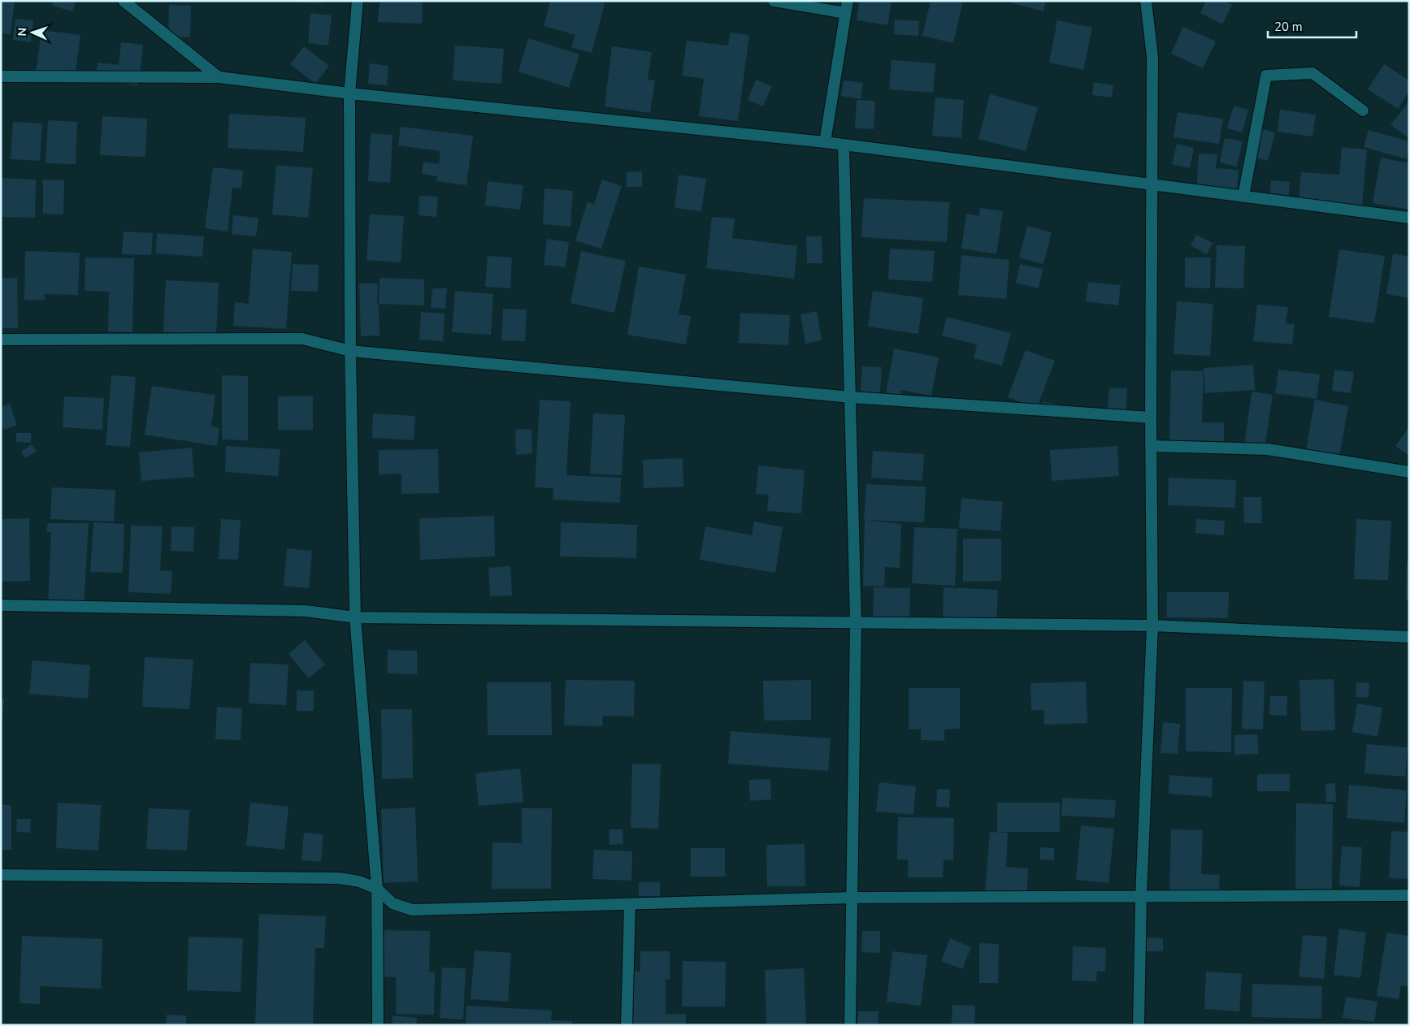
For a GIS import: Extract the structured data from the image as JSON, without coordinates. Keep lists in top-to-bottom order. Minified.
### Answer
{"scale_bar":"20 m","north":"left"}
